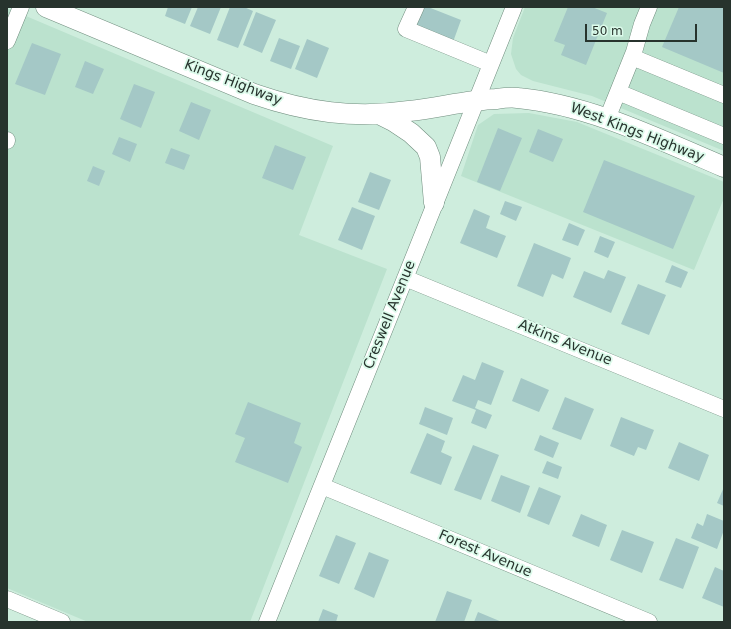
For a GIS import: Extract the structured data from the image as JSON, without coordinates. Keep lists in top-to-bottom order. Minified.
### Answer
{"streets":{"main road":["Kings Highway","West Kings Highway"],"street":["Creswell Avenue","Atkins Avenue","Forest Avenue"]},"crossings":[["Kings Highway","West Kings Highway"],["Kings Highway","Creswell Avenue"],["West Kings Highway","Creswell Avenue"],["Creswell Avenue","Atkins Avenue"],["Creswell Avenue","Forest Avenue"]],"scale_bar":"50 m"}
